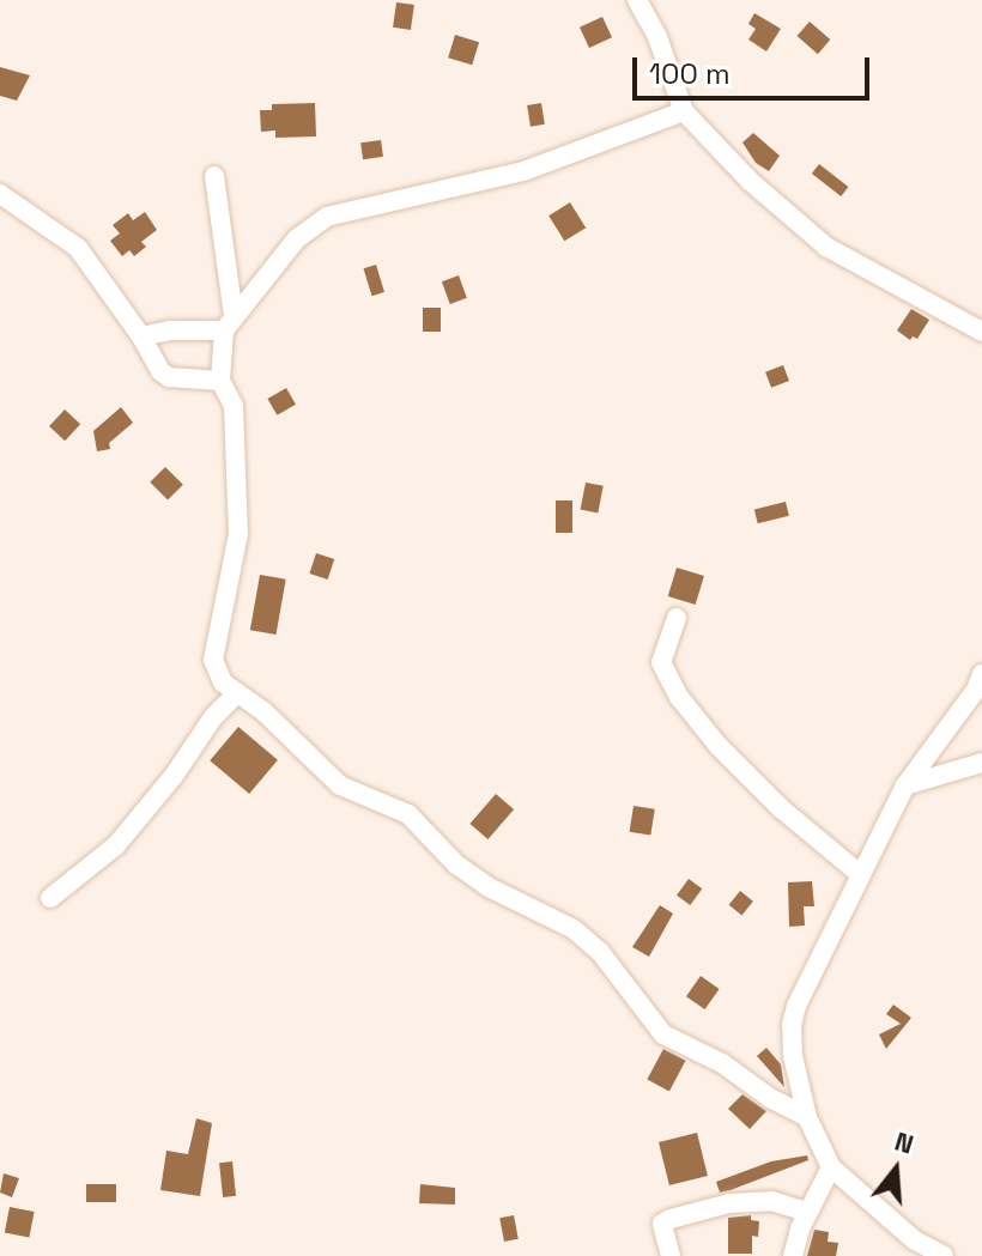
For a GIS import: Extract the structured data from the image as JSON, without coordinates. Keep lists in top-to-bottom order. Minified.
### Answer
{"scale_bar":"100 m","north":"top"}
